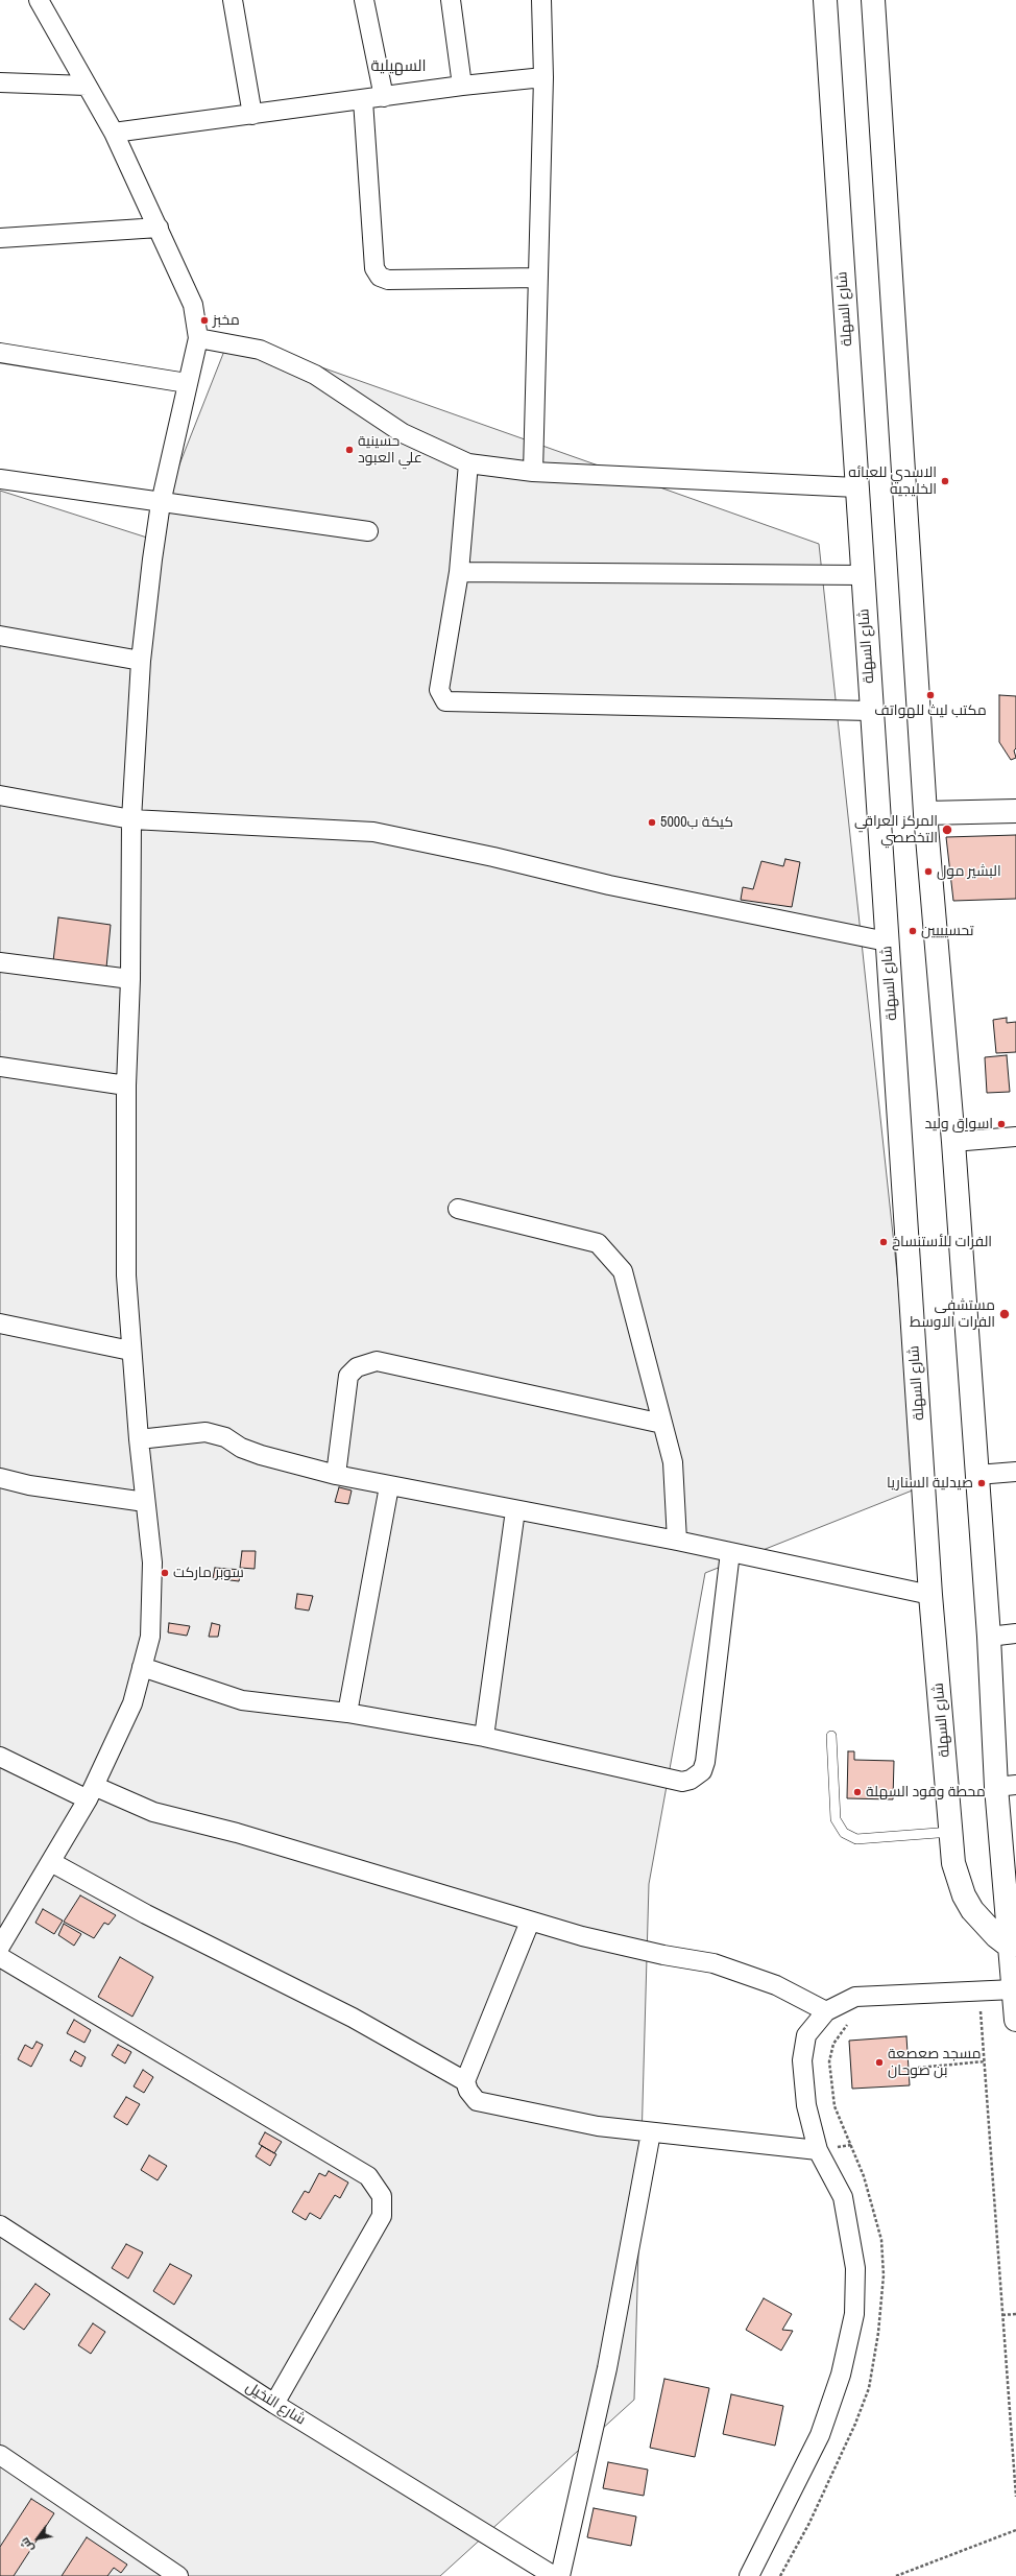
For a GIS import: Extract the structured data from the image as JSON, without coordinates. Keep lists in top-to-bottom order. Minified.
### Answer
{"streets":{"main road":["شارع السهلة"],"street":["شارع النخيل"]},"districts":["السهيلية"],"places":["مخبز","حسينية علي العبود","الاسدي للعبائه الخليجيه","مكتب ليث للهواتف","كيكة ب5000","المركز العراقي التخصصي","البشير مول","تحسيييين","اسواق وليد","الفرات للأستنساخ","مستشفى الفرات الاوسط","صيدلية السناريا","سوبر ماركت","محطة وقود السهلة","مسجد صعصعة بن صوحان"],"north":"bottom left"}
